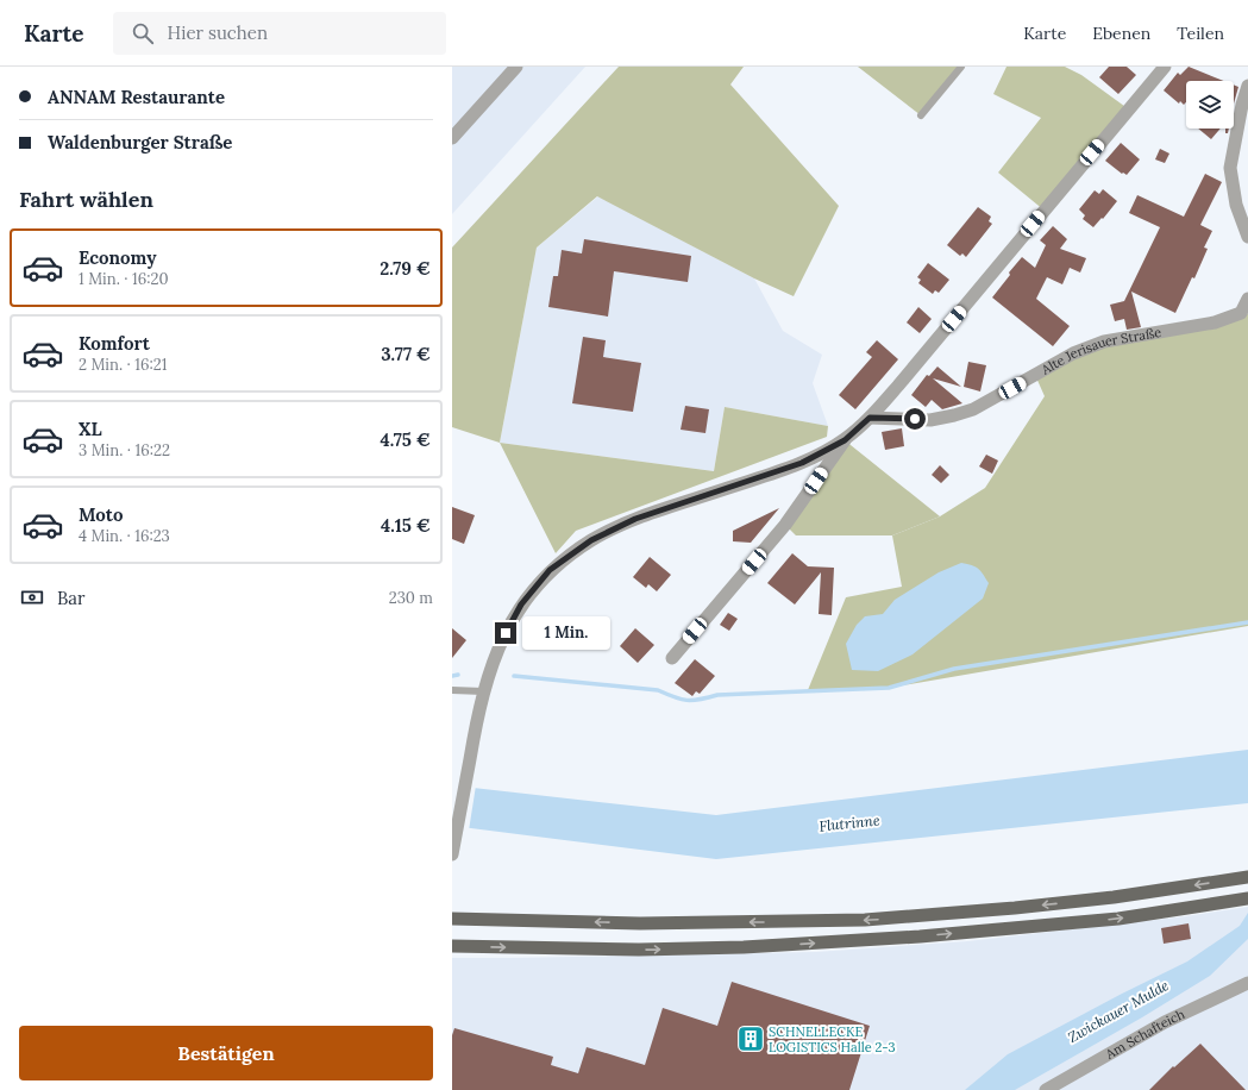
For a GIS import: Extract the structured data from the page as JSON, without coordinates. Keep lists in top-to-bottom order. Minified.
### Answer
{"streets":{"street":["Alte Jerisauer Straße","Am Schafteich"]},"water":["Flutrinne","Zwickauer Mulde"],"places":{"building":["SCHNELLECKE LOGISTICS Halle 2-3"]},"page":{"header":"Karte","search":"Hier suchen","nav":["Karte","Ebenen","Teilen"],"banner":["ANNAM Restaurante","Waldenburger Straße"],"heading":"Fahrt wählen","list":[{"name":"Economy","note":"1 Min. · 16:20","value":"2.79 €"},{"name":"Komfort","note":"2 Min. · 16:21","value":"3.77 €"},{"name":"XL","note":"3 Min. · 16:22","value":"4.75 €"},{"name":"Moto","note":"4 Min. · 16:23","value":"4.15 €"}],"pay":["Bar","230 m"],"bubble":"1 Min.","buttons":"Bestätigen"}}
